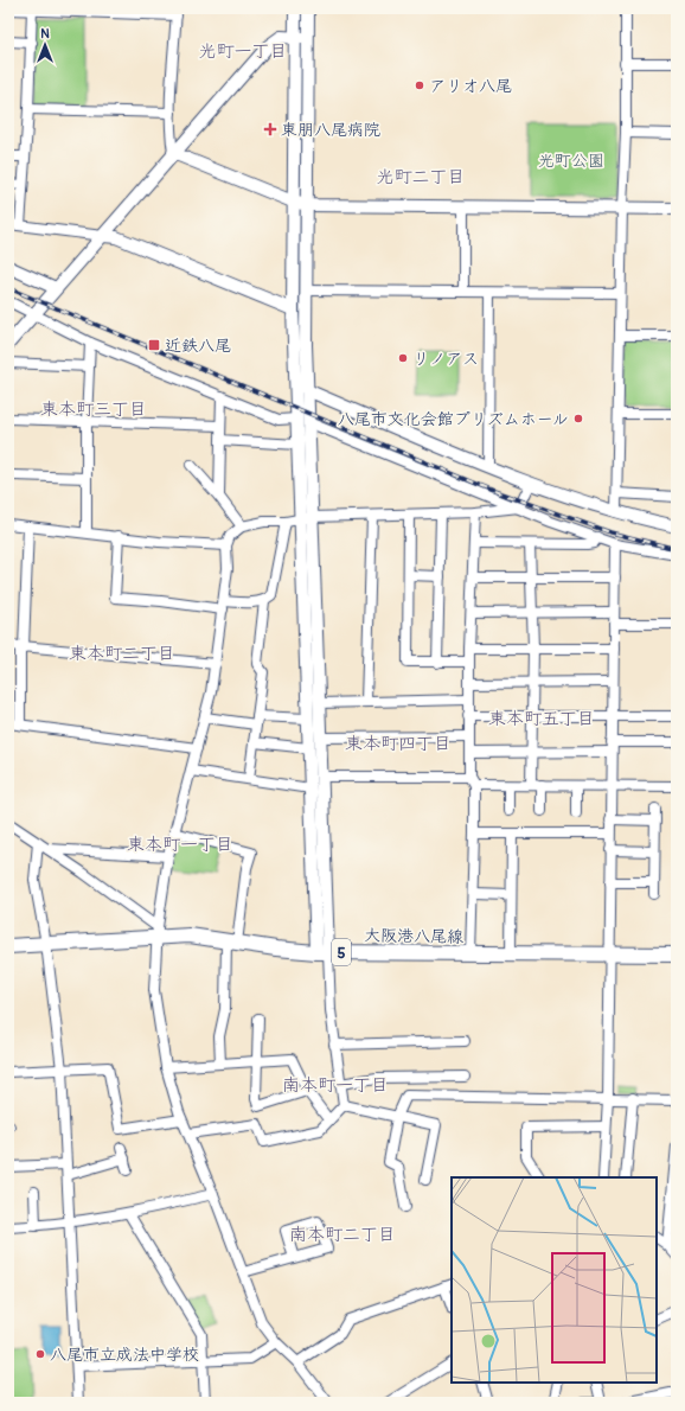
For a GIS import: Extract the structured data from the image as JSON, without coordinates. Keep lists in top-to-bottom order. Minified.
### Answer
{"streets":{"main road":["大阪港八尾線","5"]},"districts":["光町一丁目","光町二丁目","東本町三丁目","東本町二丁目","東本町五丁目","東本町四丁目","東本町一丁目","南本町一丁目","南本町二丁目"],"parks":["光町公園"],"places":{"other":["アリオ八尾","リノアス","八尾市文化会館プリズムホール","八尾市立成法中学校"],"health":["東朋八尾病院"],"transit":["近鉄八尾"]},"north":"top"}
